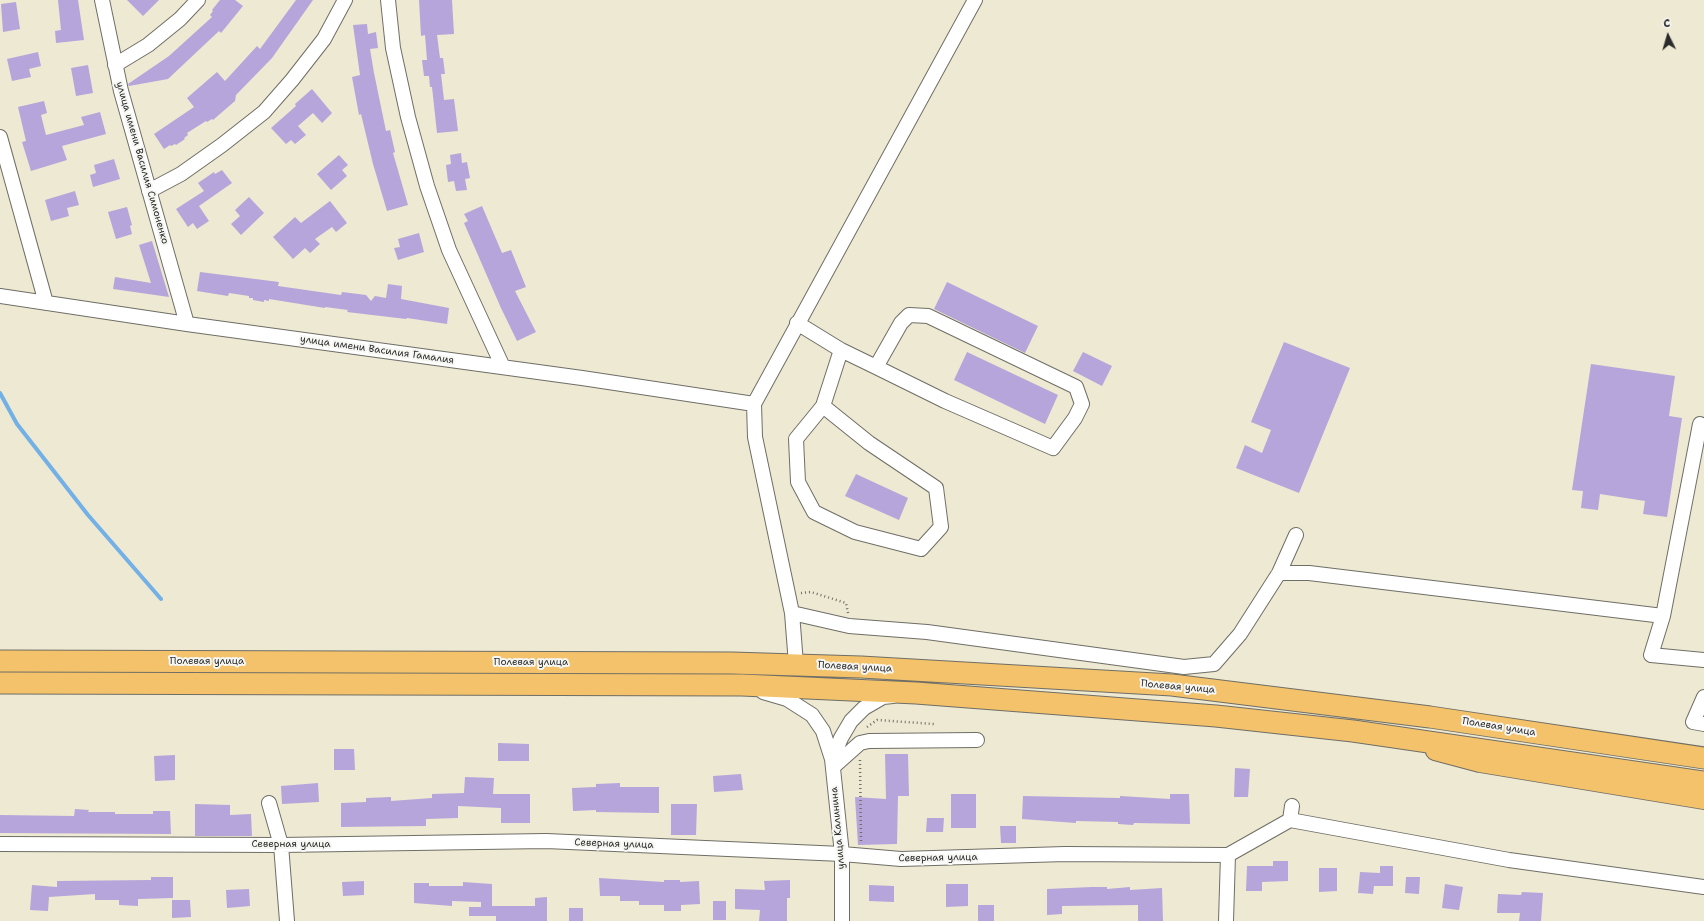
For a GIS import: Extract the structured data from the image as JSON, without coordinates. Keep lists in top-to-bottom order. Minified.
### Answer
{"streets":{"highway":["Полевая улица"],"street":["улица имени Василия Симоненко","улица имени Василия Гамалия","улица Калинина","Северная улица"]},"crossings":[["улица имени Василия Симоненко","улица имени Василия Гамалия"],["улица Калинина","Северная улица"]],"north":"top"}
